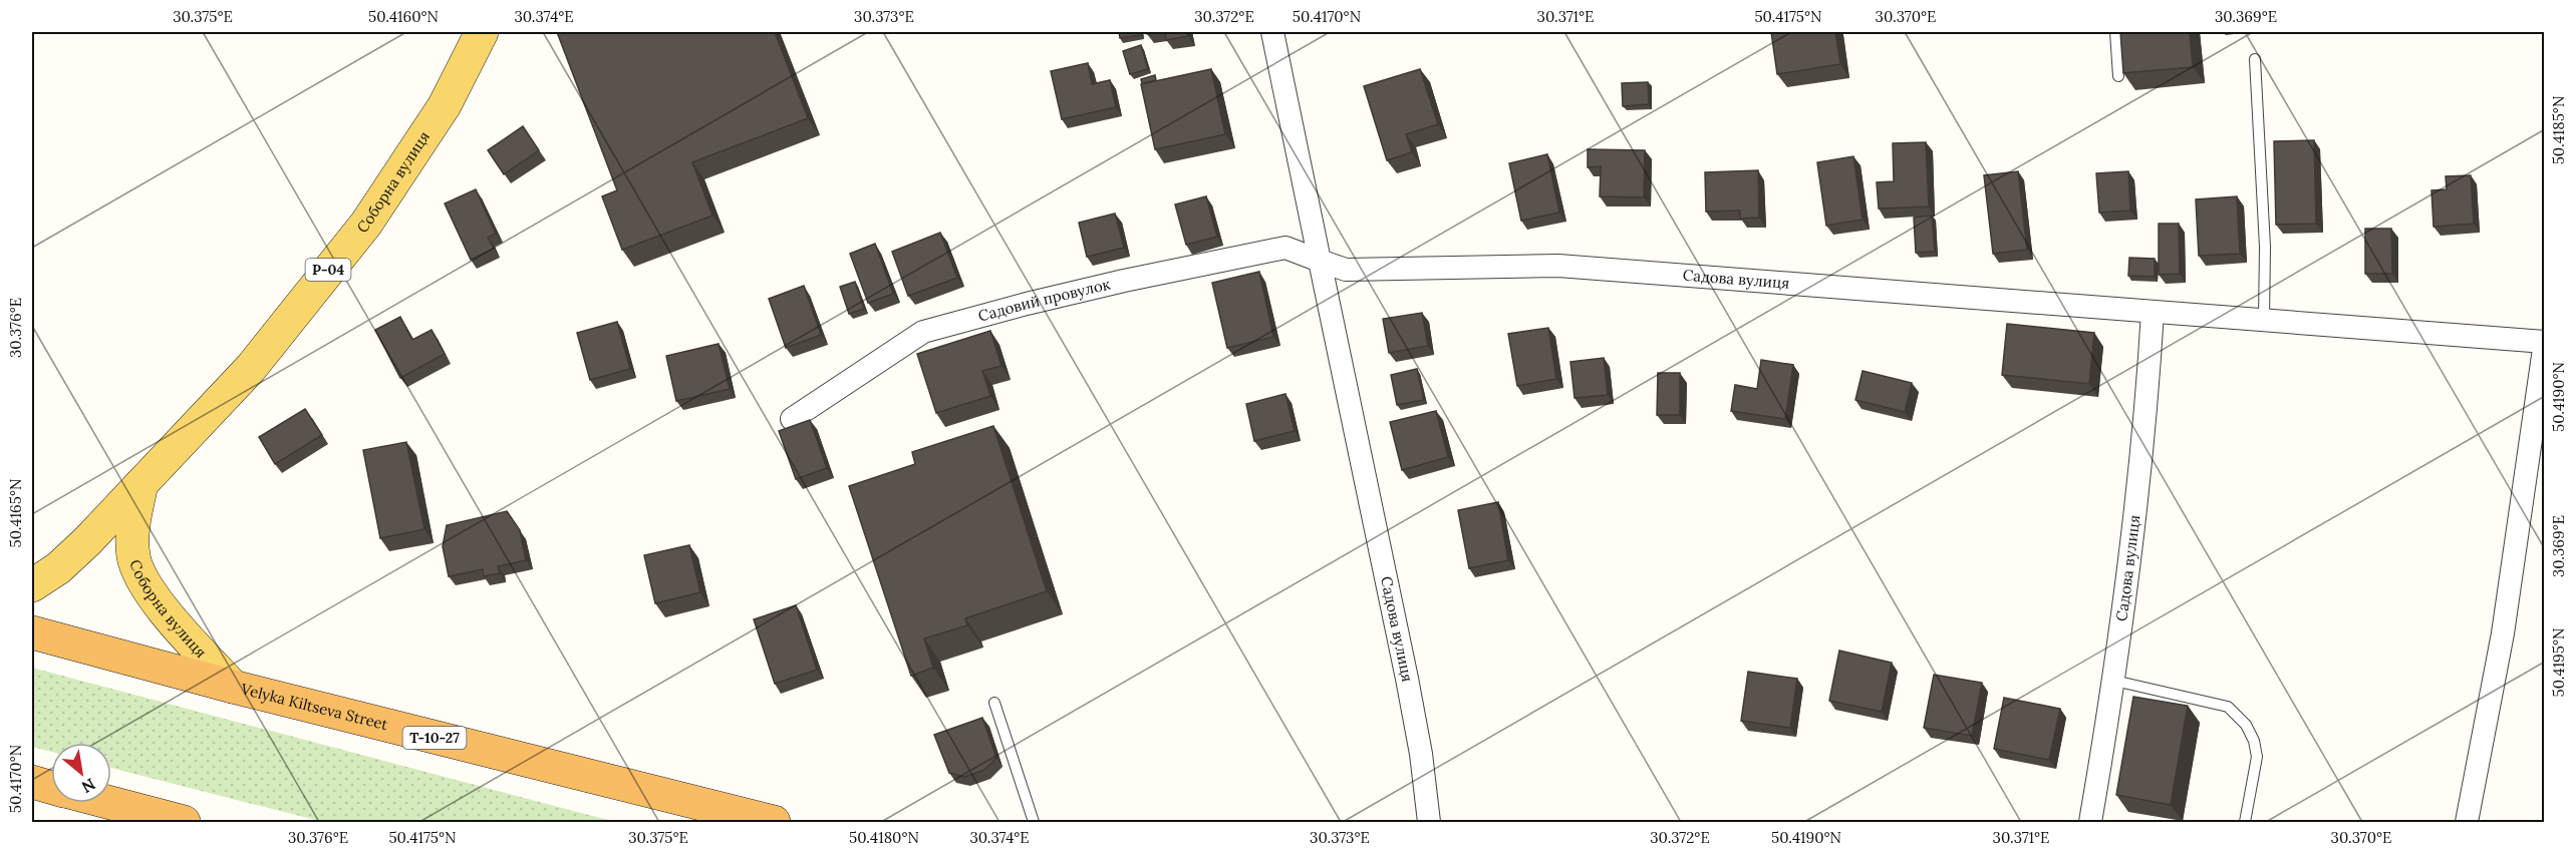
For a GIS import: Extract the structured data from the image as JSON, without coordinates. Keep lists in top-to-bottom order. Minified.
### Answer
{"streets":{"highway":["Velyka Kiltseva Street","Т-10-27"],"main road":["Соборна вулиця","Р-04"],"street":["Садова вулиця","Садовий провулок"]},"crossings":[["Соборна вулиця","Velyka Kiltseva Street"],["Садова вулиця","Садовий провулок"]],"north":"bottom right","coordinates":["30.375°E","50.4160°N","30.374°E","30.373°E","30.372°E","50.4170°N","30.371°E","50.4175°N","30.370°E","30.369°E","50.4185°N","30.376°E","50.4190°N","50.4165°N","50.4195°N","50.4180°N"]}
